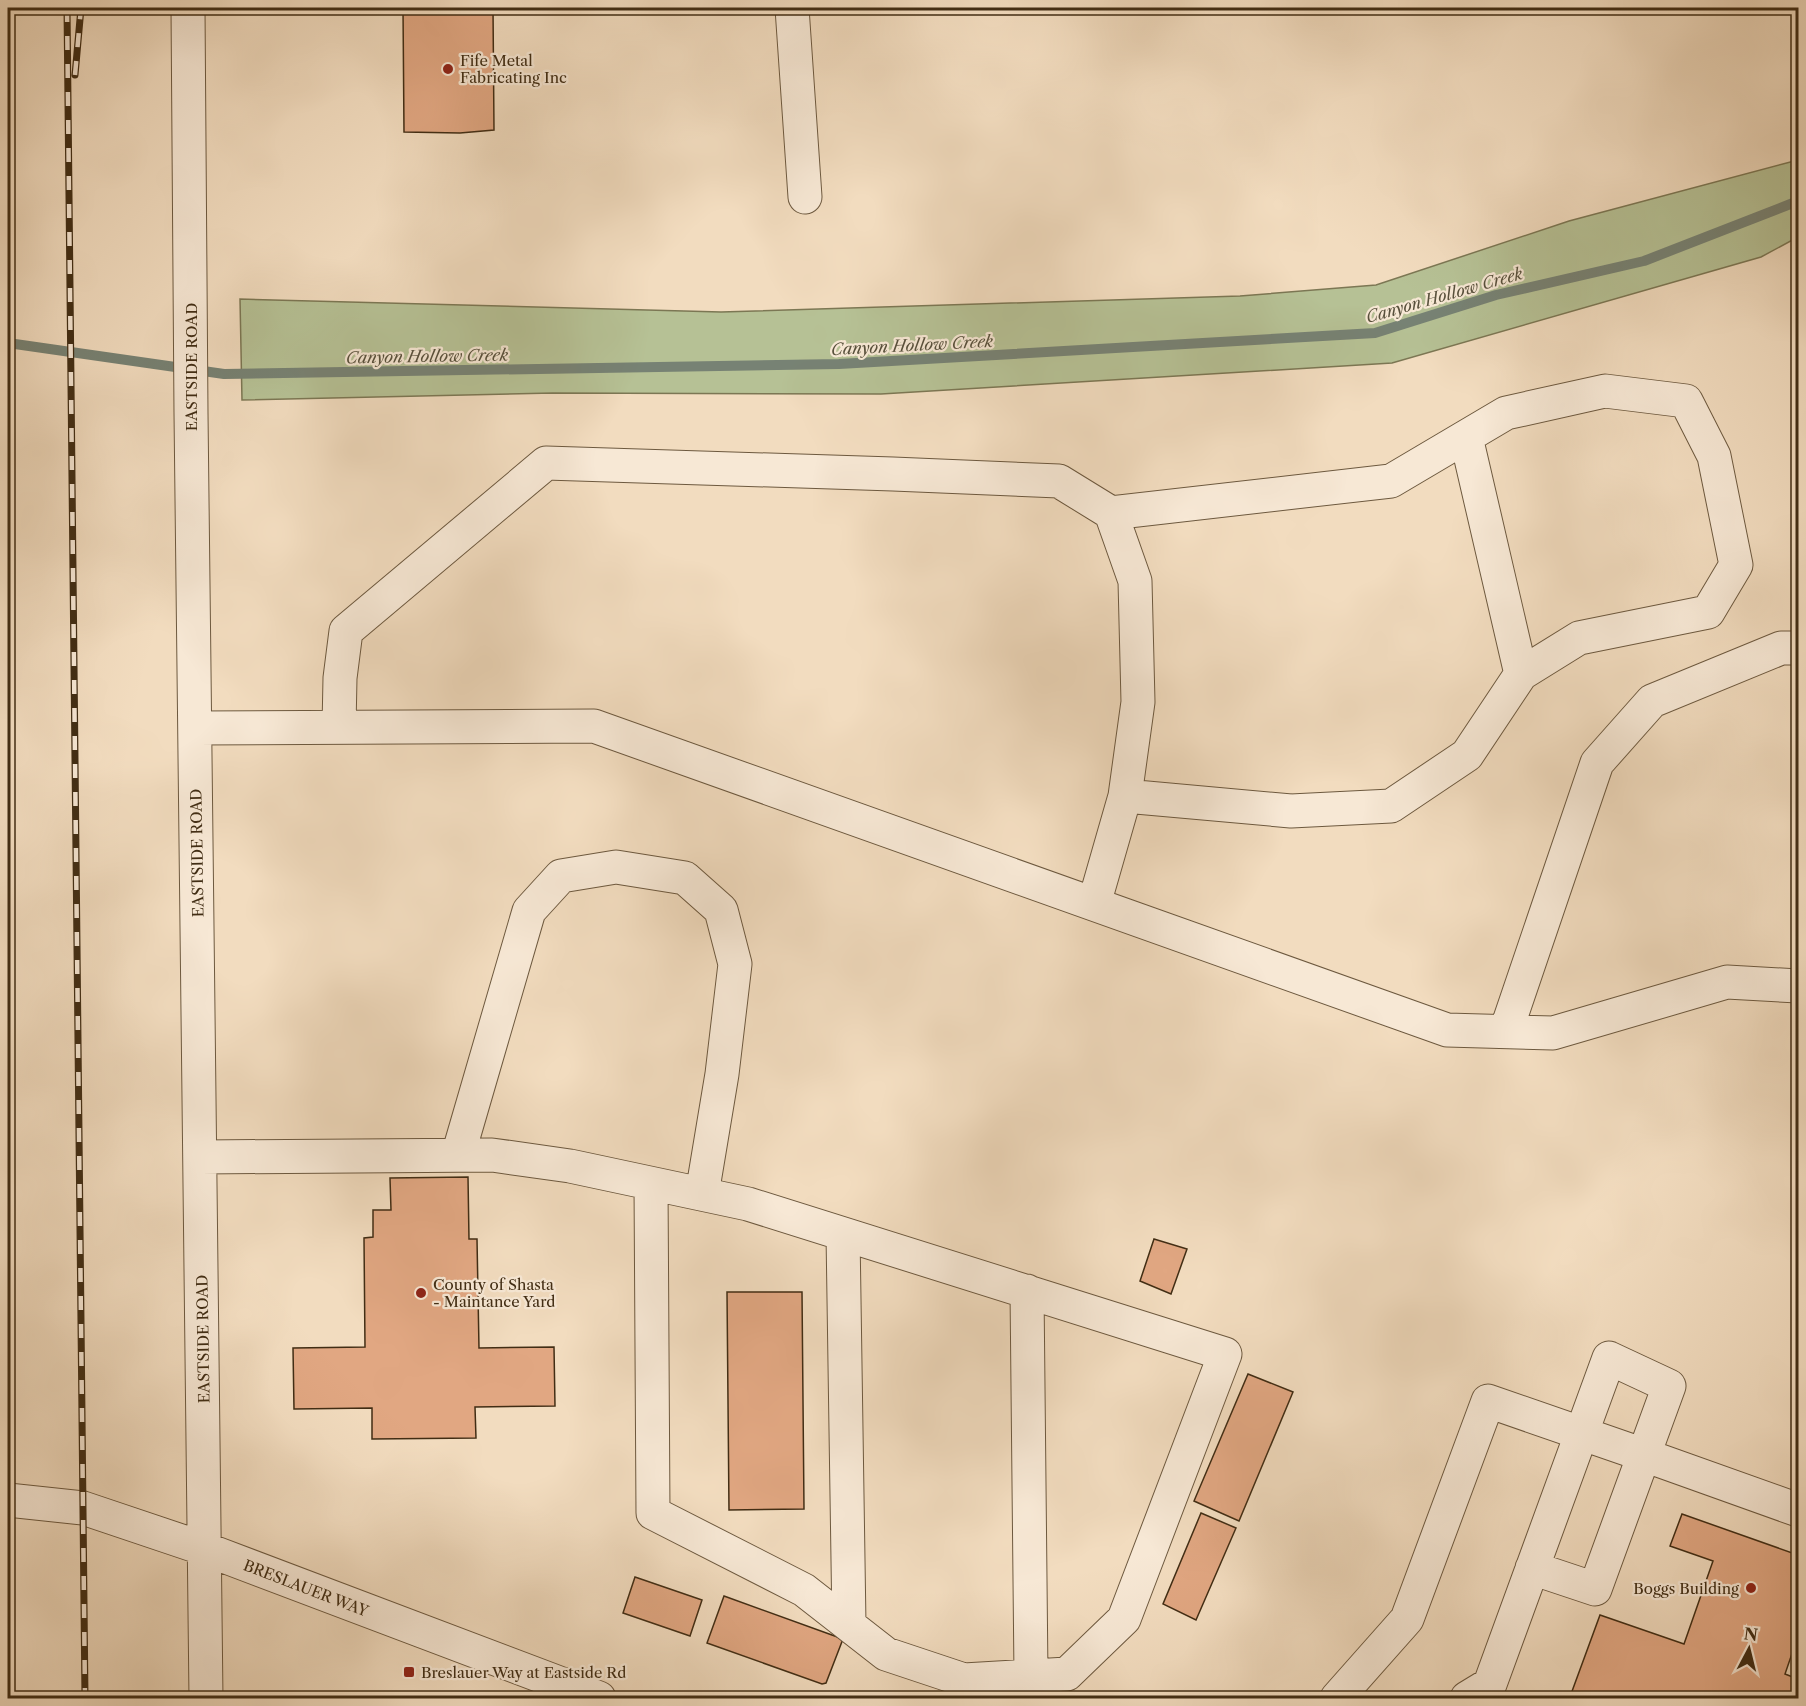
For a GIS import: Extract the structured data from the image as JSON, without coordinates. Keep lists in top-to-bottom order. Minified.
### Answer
{"streets":{"street":["EASTSIDE ROAD","BRESLAUER WAY"]},"crossings":[["EASTSIDE ROAD","BRESLAUER WAY"]],"water":["Canyon Hollow Creek"],"places":{"other":["Fife Metal Fabricating Inc","County of Shasta - Maintance Yard","Boggs Building"],"transit":["Breslauer Way at Eastside Rd"]},"north":"top"}
